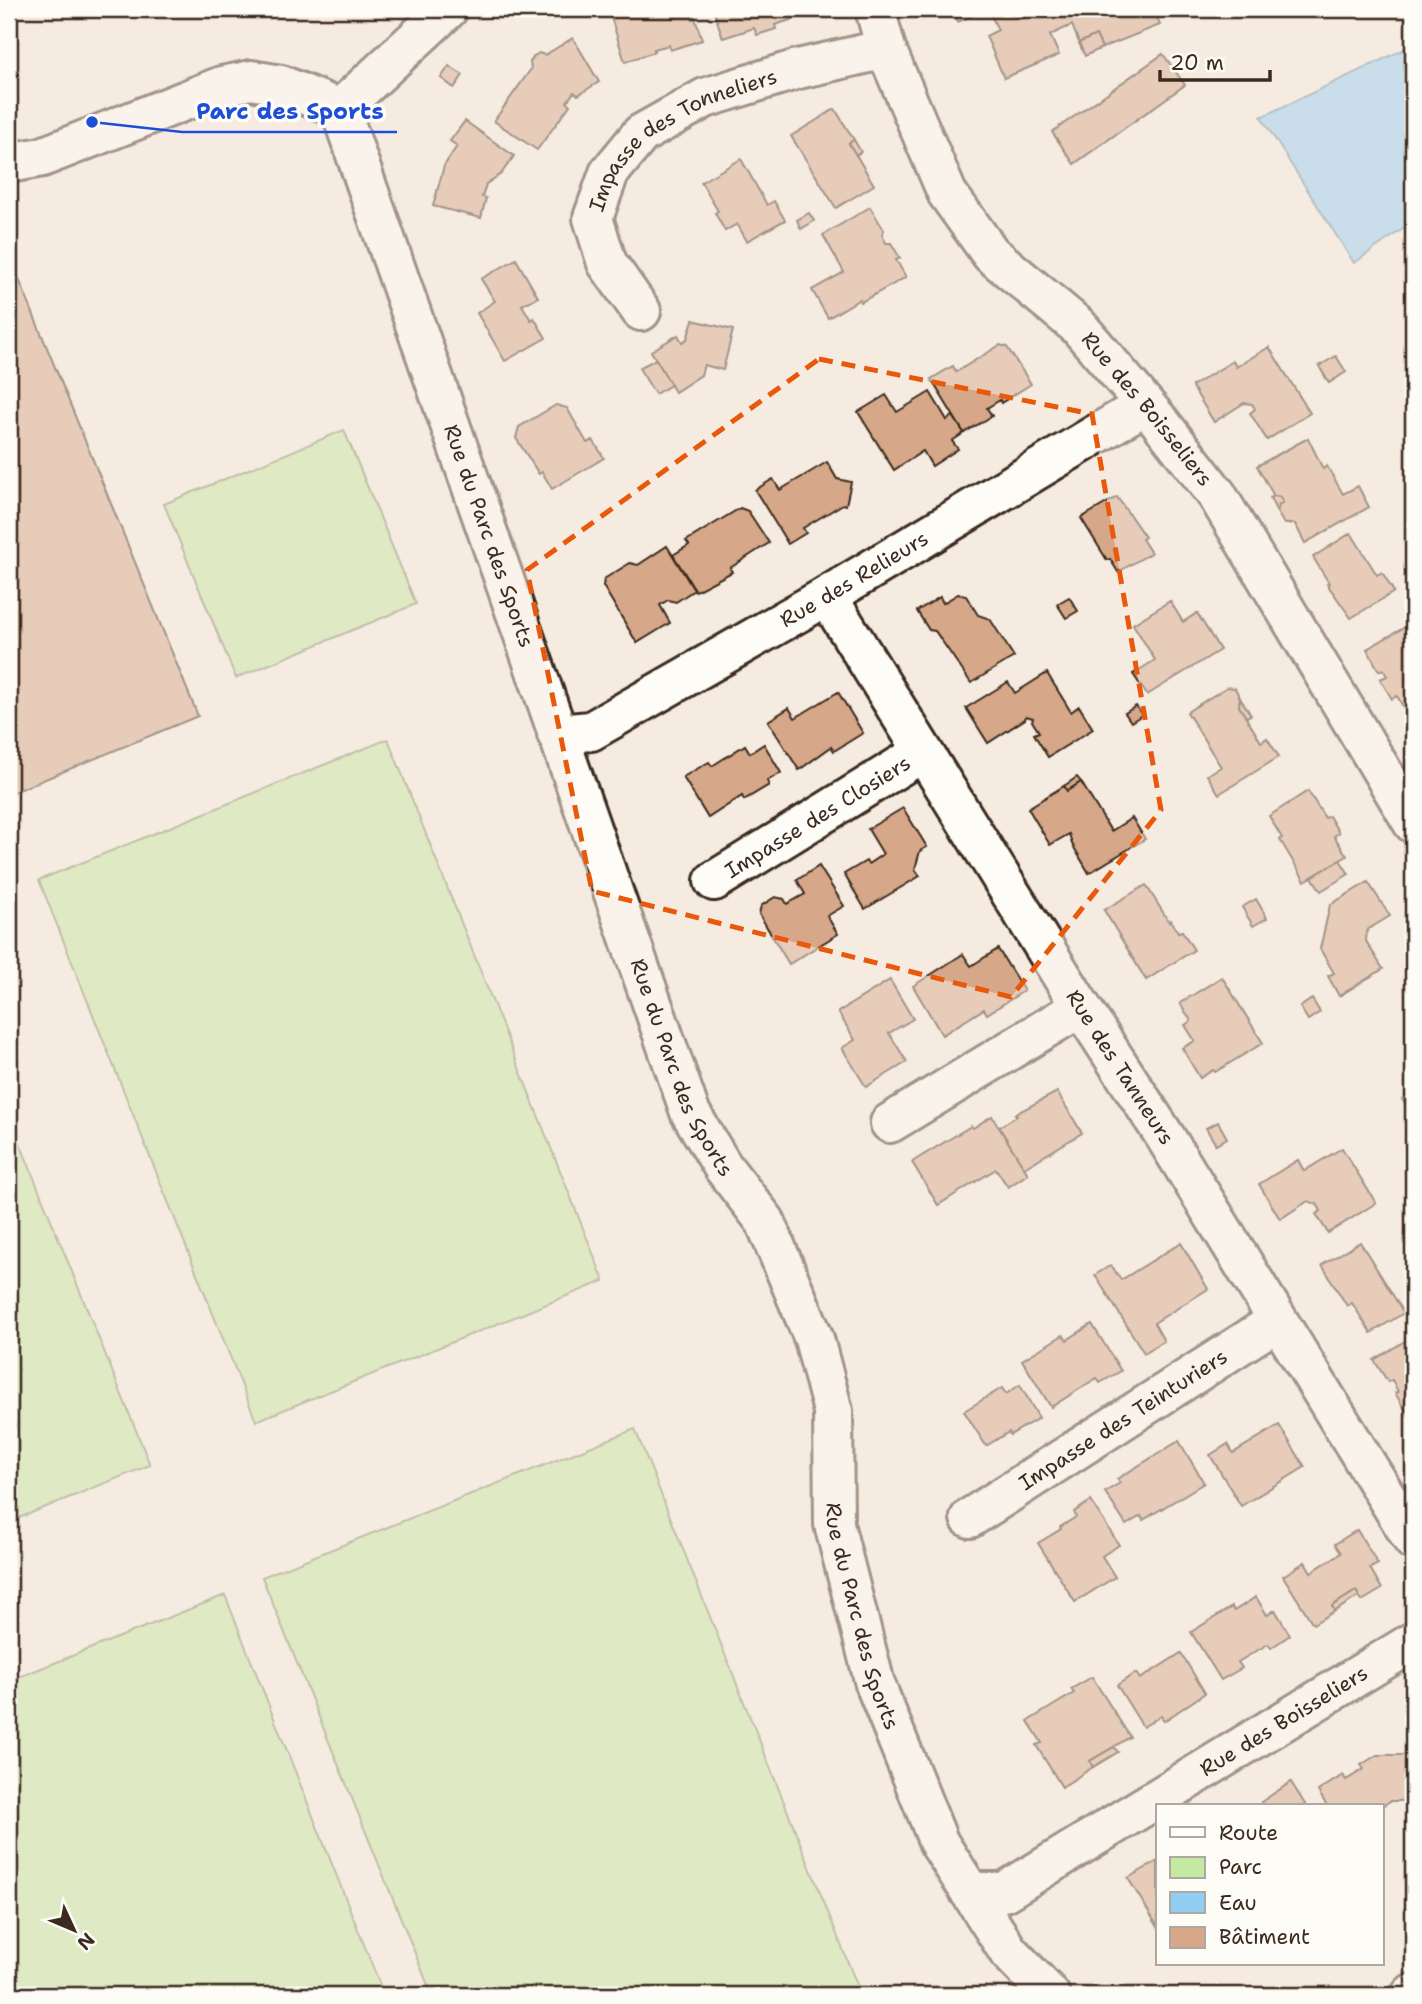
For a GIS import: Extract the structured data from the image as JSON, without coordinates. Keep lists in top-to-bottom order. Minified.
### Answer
{"streets":{"street":["Impasse des Tonneliers","Rue des Boisseliers","Rue du Parc des Sports","Rue des Relieurs","Impasse des Closiers","Rue des Tanneurs","Impasse des Teinturiers"]},"crossings":[["Impasse des Tonneliers","Rue des Boisseliers"],["Rue des Boisseliers","Rue du Parc des Sports"],["Rue des Boisseliers","Rue des Relieurs"],["Rue du Parc des Sports","Rue des Relieurs"],["Rue des Relieurs","Rue des Tanneurs"],["Impasse des Closiers","Rue des Tanneurs"],["Rue des Tanneurs","Impasse des Teinturiers"]],"places":["Parc des Sports"],"legend":["Route","Parc","Eau","Bâtiment"],"scale_bar":"20 m","north":"bottom right"}
